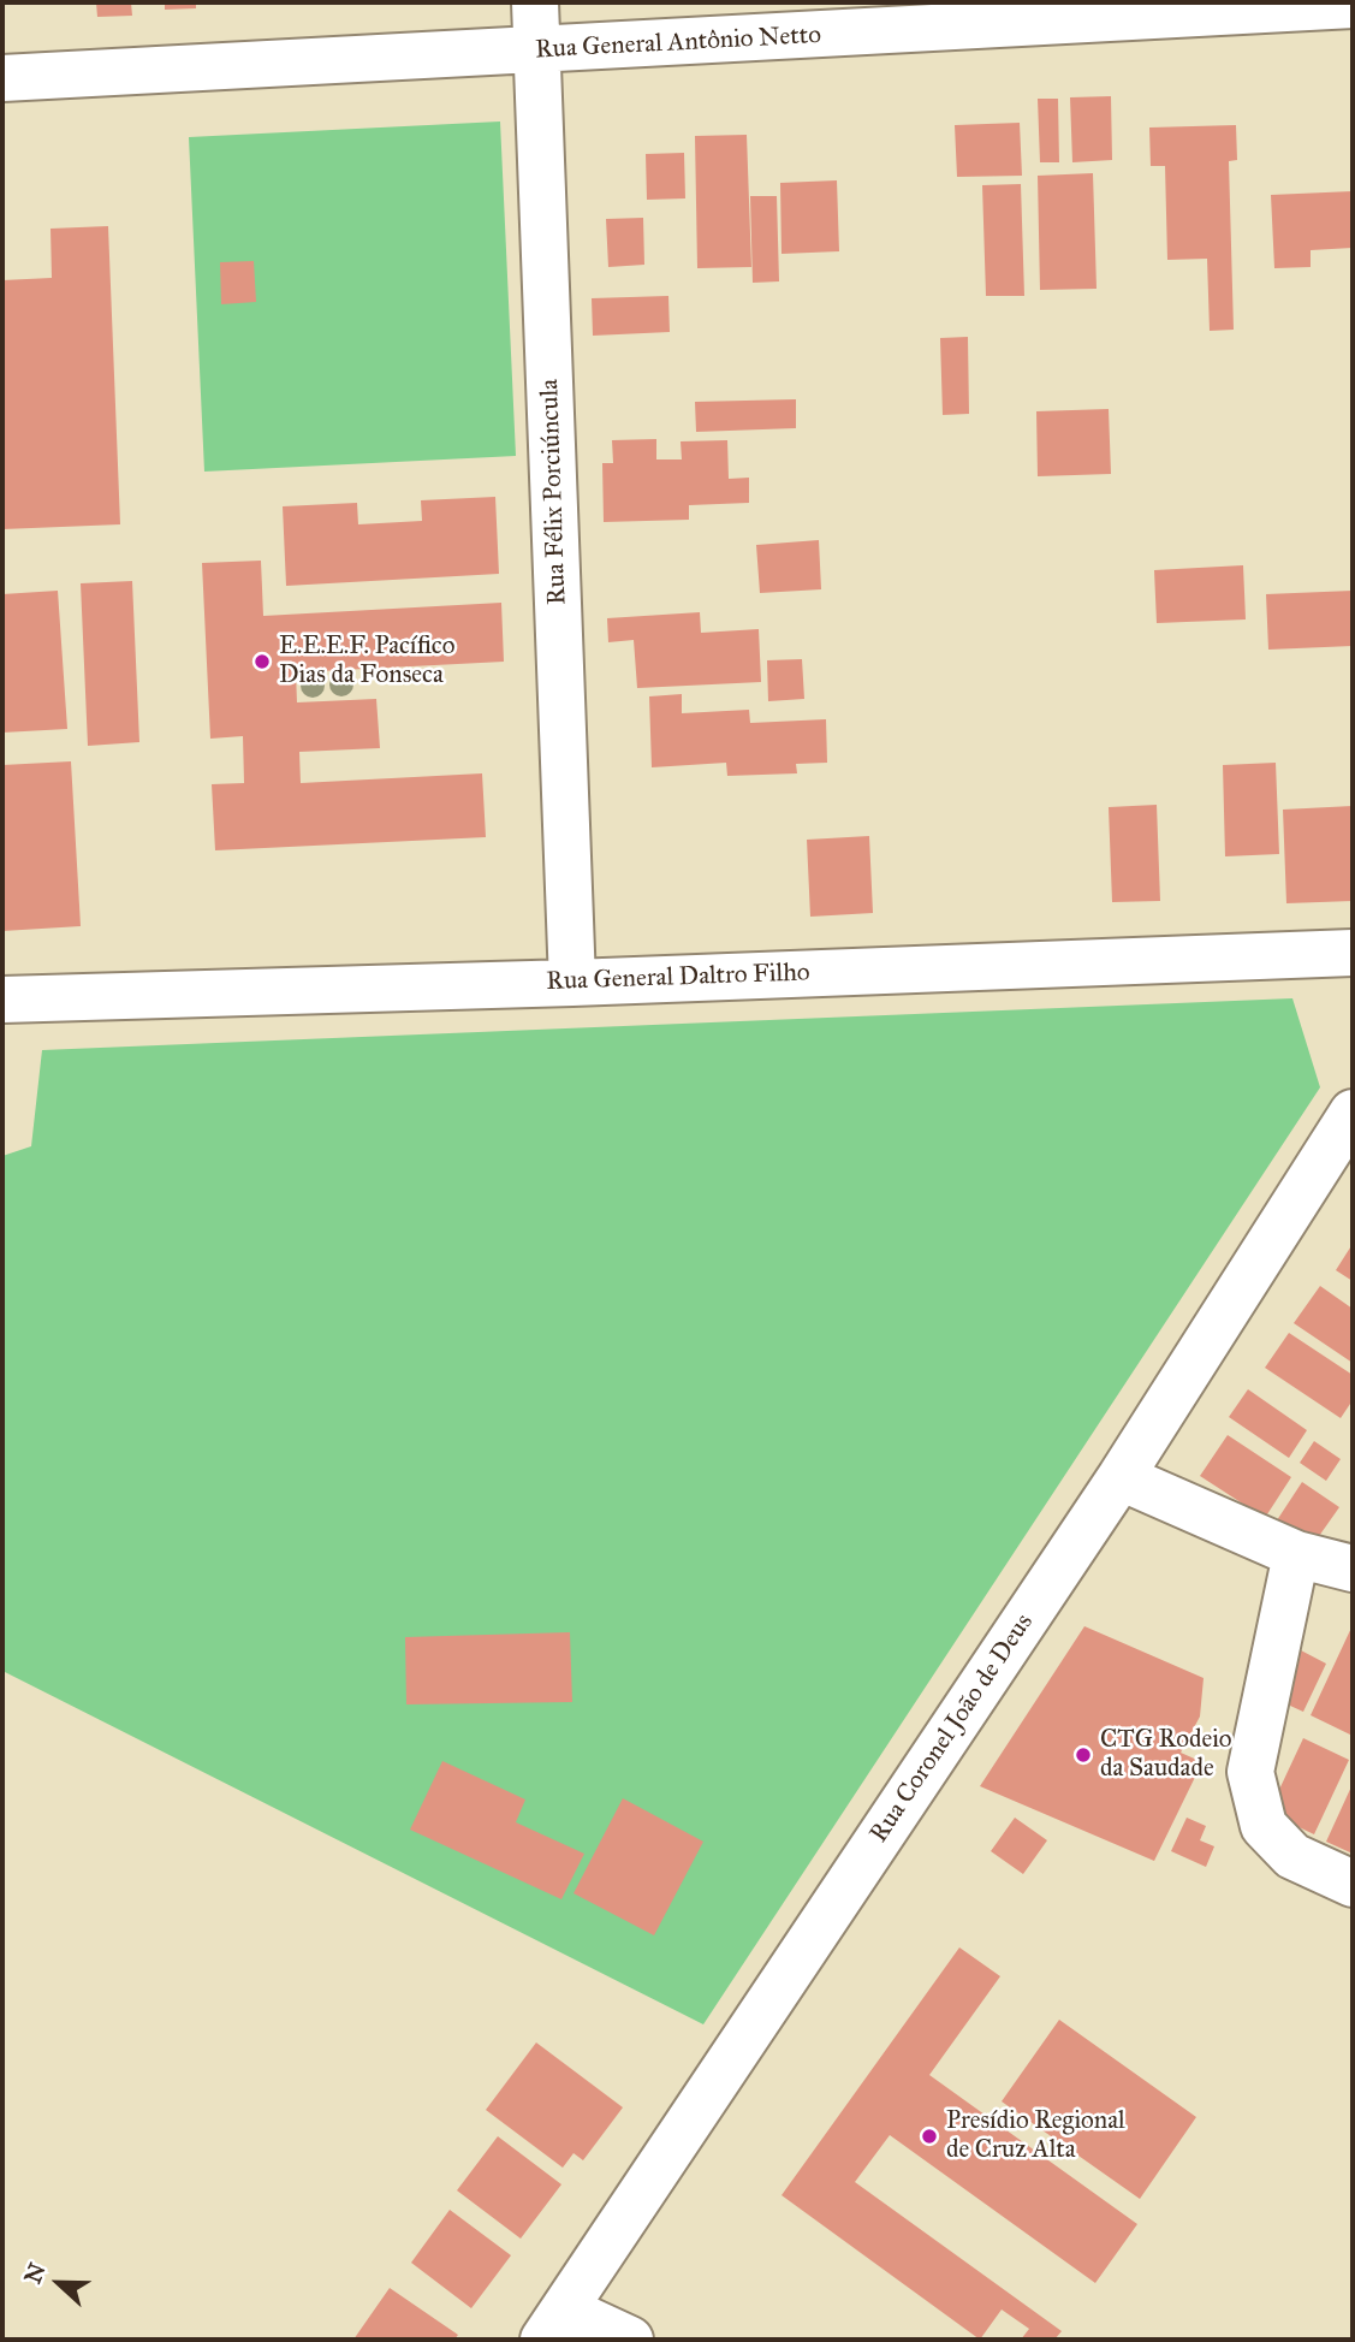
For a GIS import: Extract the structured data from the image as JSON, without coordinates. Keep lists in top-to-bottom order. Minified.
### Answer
{"streets":{"street":["Rua General Antônio Netto","Rua Félix Porciúncula","Rua General Daltro Filho","Rua Coronel João de Deus"]},"crossings":[["Rua General Antônio Netto","Rua Félix Porciúncula"],["Rua Félix Porciúncula","Rua General Daltro Filho"]],"places":["E.E.E.F. Pacífico Dias da Fonseca","CTG Rodeio da Saudade","Presídio Regional de Cruz Alta"],"north":"left"}
